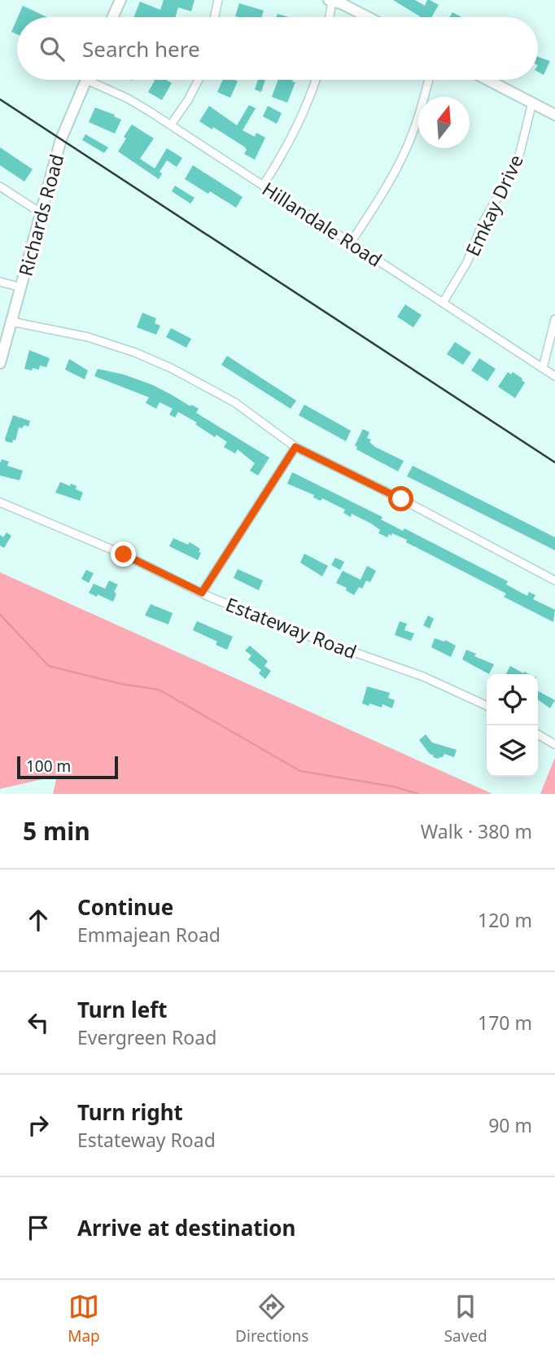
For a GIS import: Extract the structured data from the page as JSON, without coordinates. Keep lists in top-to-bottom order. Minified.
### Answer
{"streets":{"street":["Emkay Drive","Richards Road","Hillandale Road","Estateway Road"]},"crossings":[["Emkay Drive","Hillandale Road"]],"scale_bar":"100 m","north":"top","page":{"search":"Search here","scale":"100 m","heading":["5 min","Walk · 380 m"],"list":[["Continue","Emmajean Road","120 m"],["Turn left","Evergreen Road","170 m"],["Turn right","Estateway Road","90 m"],"Arrive at destination"],"nav":["Map","Directions","Saved"]}}
